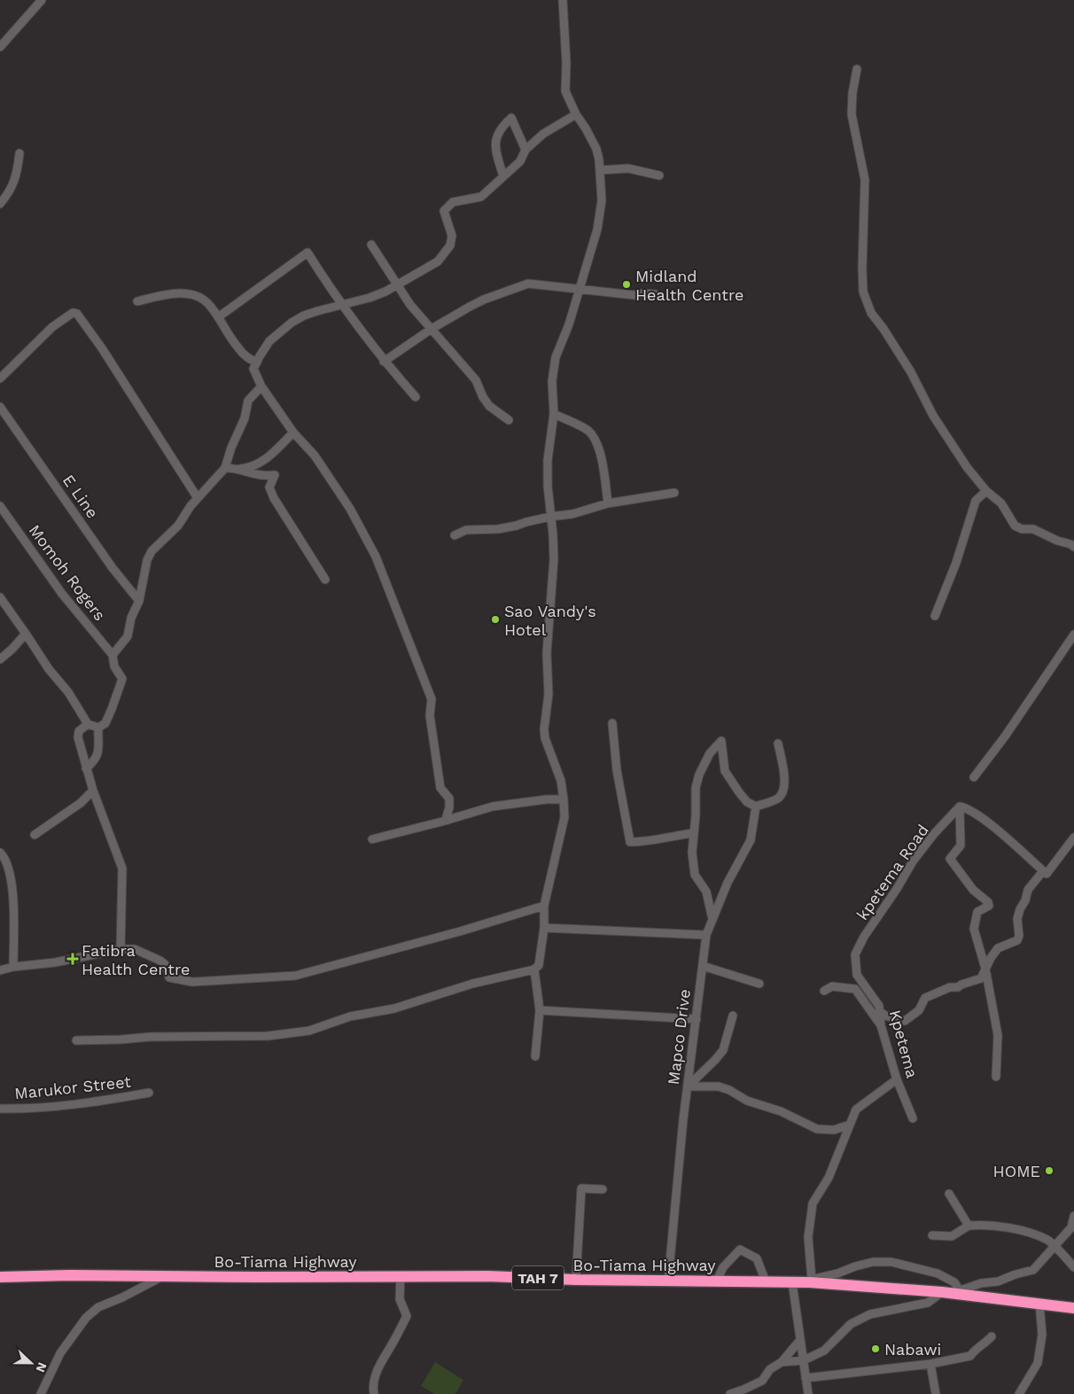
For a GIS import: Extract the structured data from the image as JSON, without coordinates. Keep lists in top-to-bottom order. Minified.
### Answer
{"streets":{"highway":["Bo-Tiama Highway","TAH 7"],"street":["E Line","Momoh Rogers","kpetema Road","Mapco Drive","Kpetema","Marukor Street"]},"crossings":[["kpetema Road","Kpetema"],["Mapco Drive","Bo-Tiama Highway"]],"places":{"other":["Midland Health Centre","Sao Vandy's Hotel","HOME","Nabawi"],"health":["Fatibra Health Centre"]},"north":"right"}
